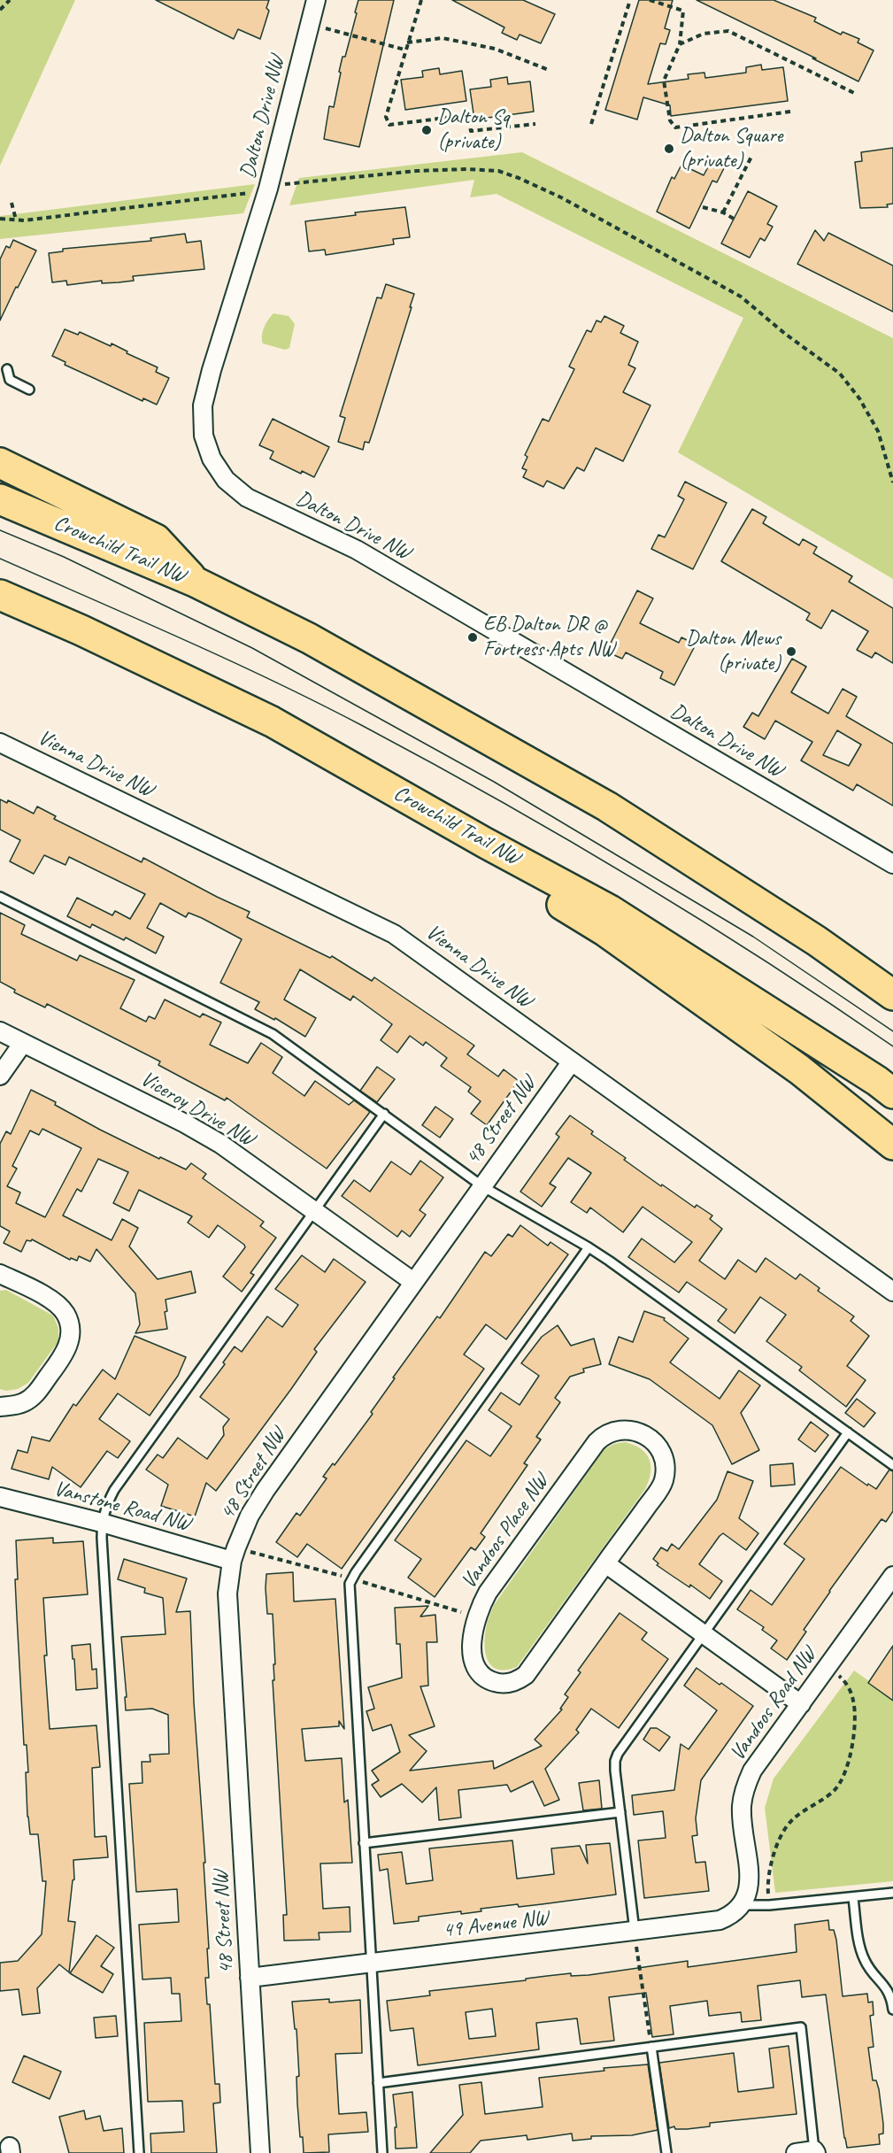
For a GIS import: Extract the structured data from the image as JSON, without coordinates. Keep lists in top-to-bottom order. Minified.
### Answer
{"streets":{"highway":["Crowchild Trail NW"],"street":["Dalton Drive NW","Vienna Drive NW","Viceroy Drive NW","48 Street NW","Vanstone Road NW","Vandoos Place NW","Vandoos Road NW","49 Avenue NW"]},"crossings":[["Vienna Drive NW","48 Street NW"],["Viceroy Drive NW","48 Street NW"],["48 Street NW","Vanstone Road NW"],["48 Street NW","49 Avenue NW"],["Vandoos Road NW","49 Avenue NW"]],"places":["Dalton Sq (private)","Dalton Square (private)","EB Dalton DR @ Fortress Apts NW","Dalton Mews (private)"]}
